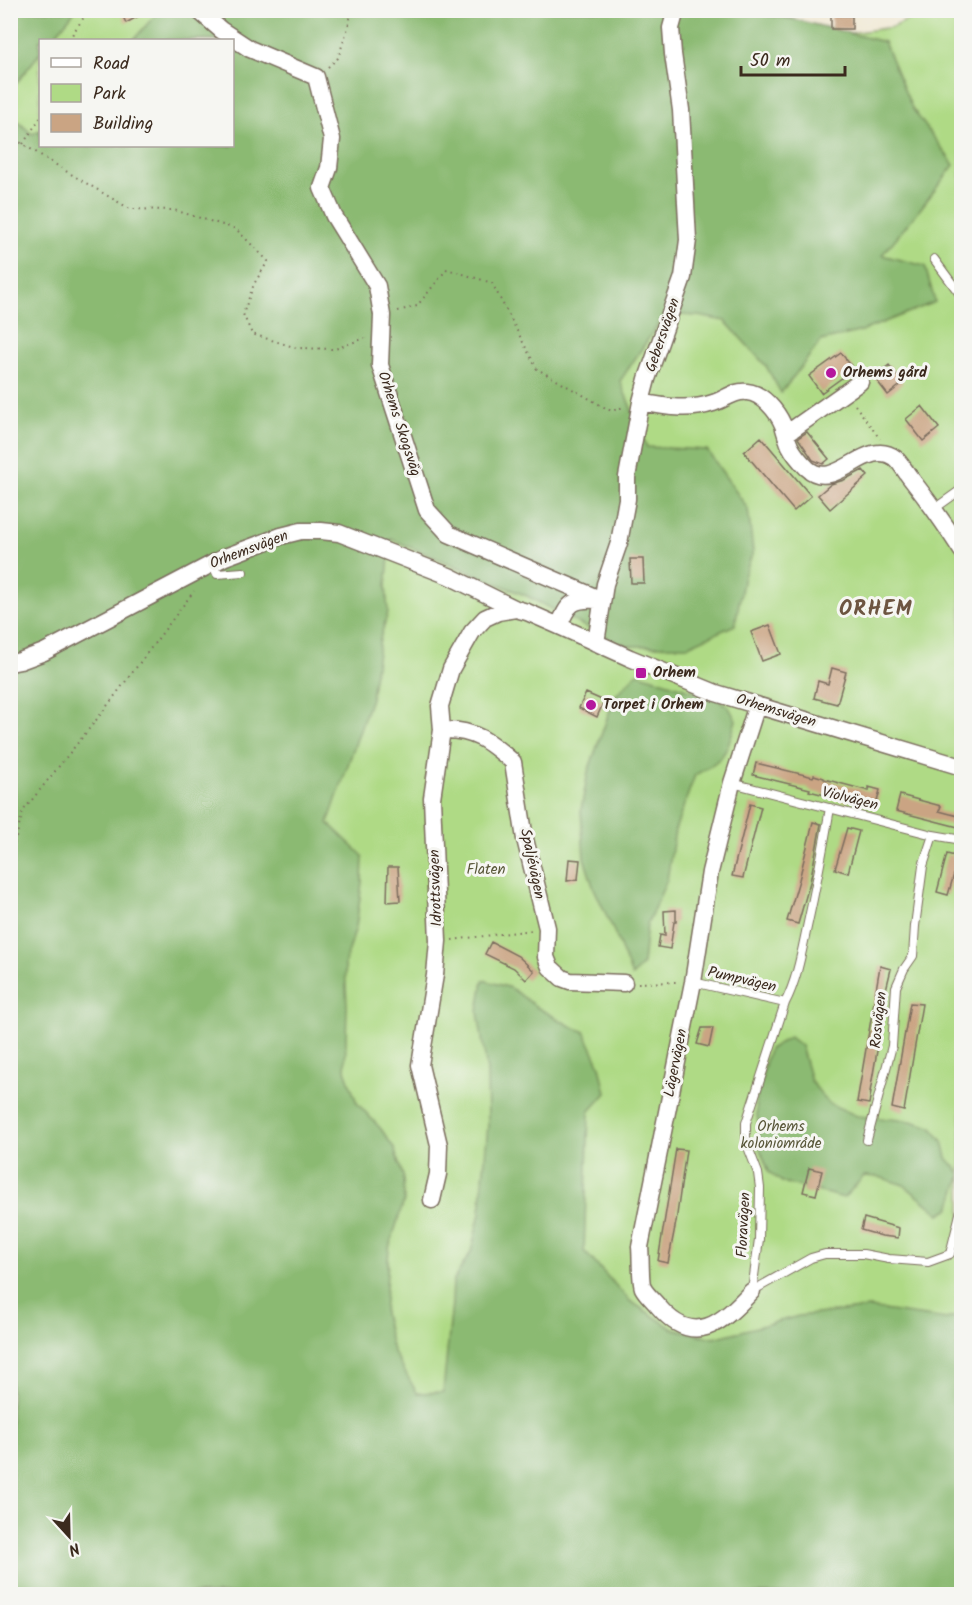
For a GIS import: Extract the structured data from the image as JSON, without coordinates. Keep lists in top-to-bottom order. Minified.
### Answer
{"streets":{"street":["Gebersvägen","Orhems Skogsväg","Orhemsvägen","Spaljévägen","Idrottsvägen","Lägervägen"],"lane":["Violvägen","Pumpvägen","Rosvägen","Floravägen"]},"crossings":[["Gebersvägen","Orhems Skogsväg"],["Orhemsvägen","Idrottsvägen"],["Orhemsvägen","Lägervägen"],["Violvägen","Rosvägen"],["Violvägen","Lägervägen"],["Violvägen","Floravägen"],["Spaljévägen","Idrottsvägen"],["Pumpvägen","Lägervägen"],["Pumpvägen","Floravägen"],["Lägervägen","Floravägen"]],"districts":["ORHEM"],"parks":["Flaten","Orhems koloniområde"],"places":{"other":["Orhems gård","Torpet i Orhem"],"transit":["Orhem"]},"legend":["Road","Park","Building"],"scale_bar":"50 m","north":"bottom"}
